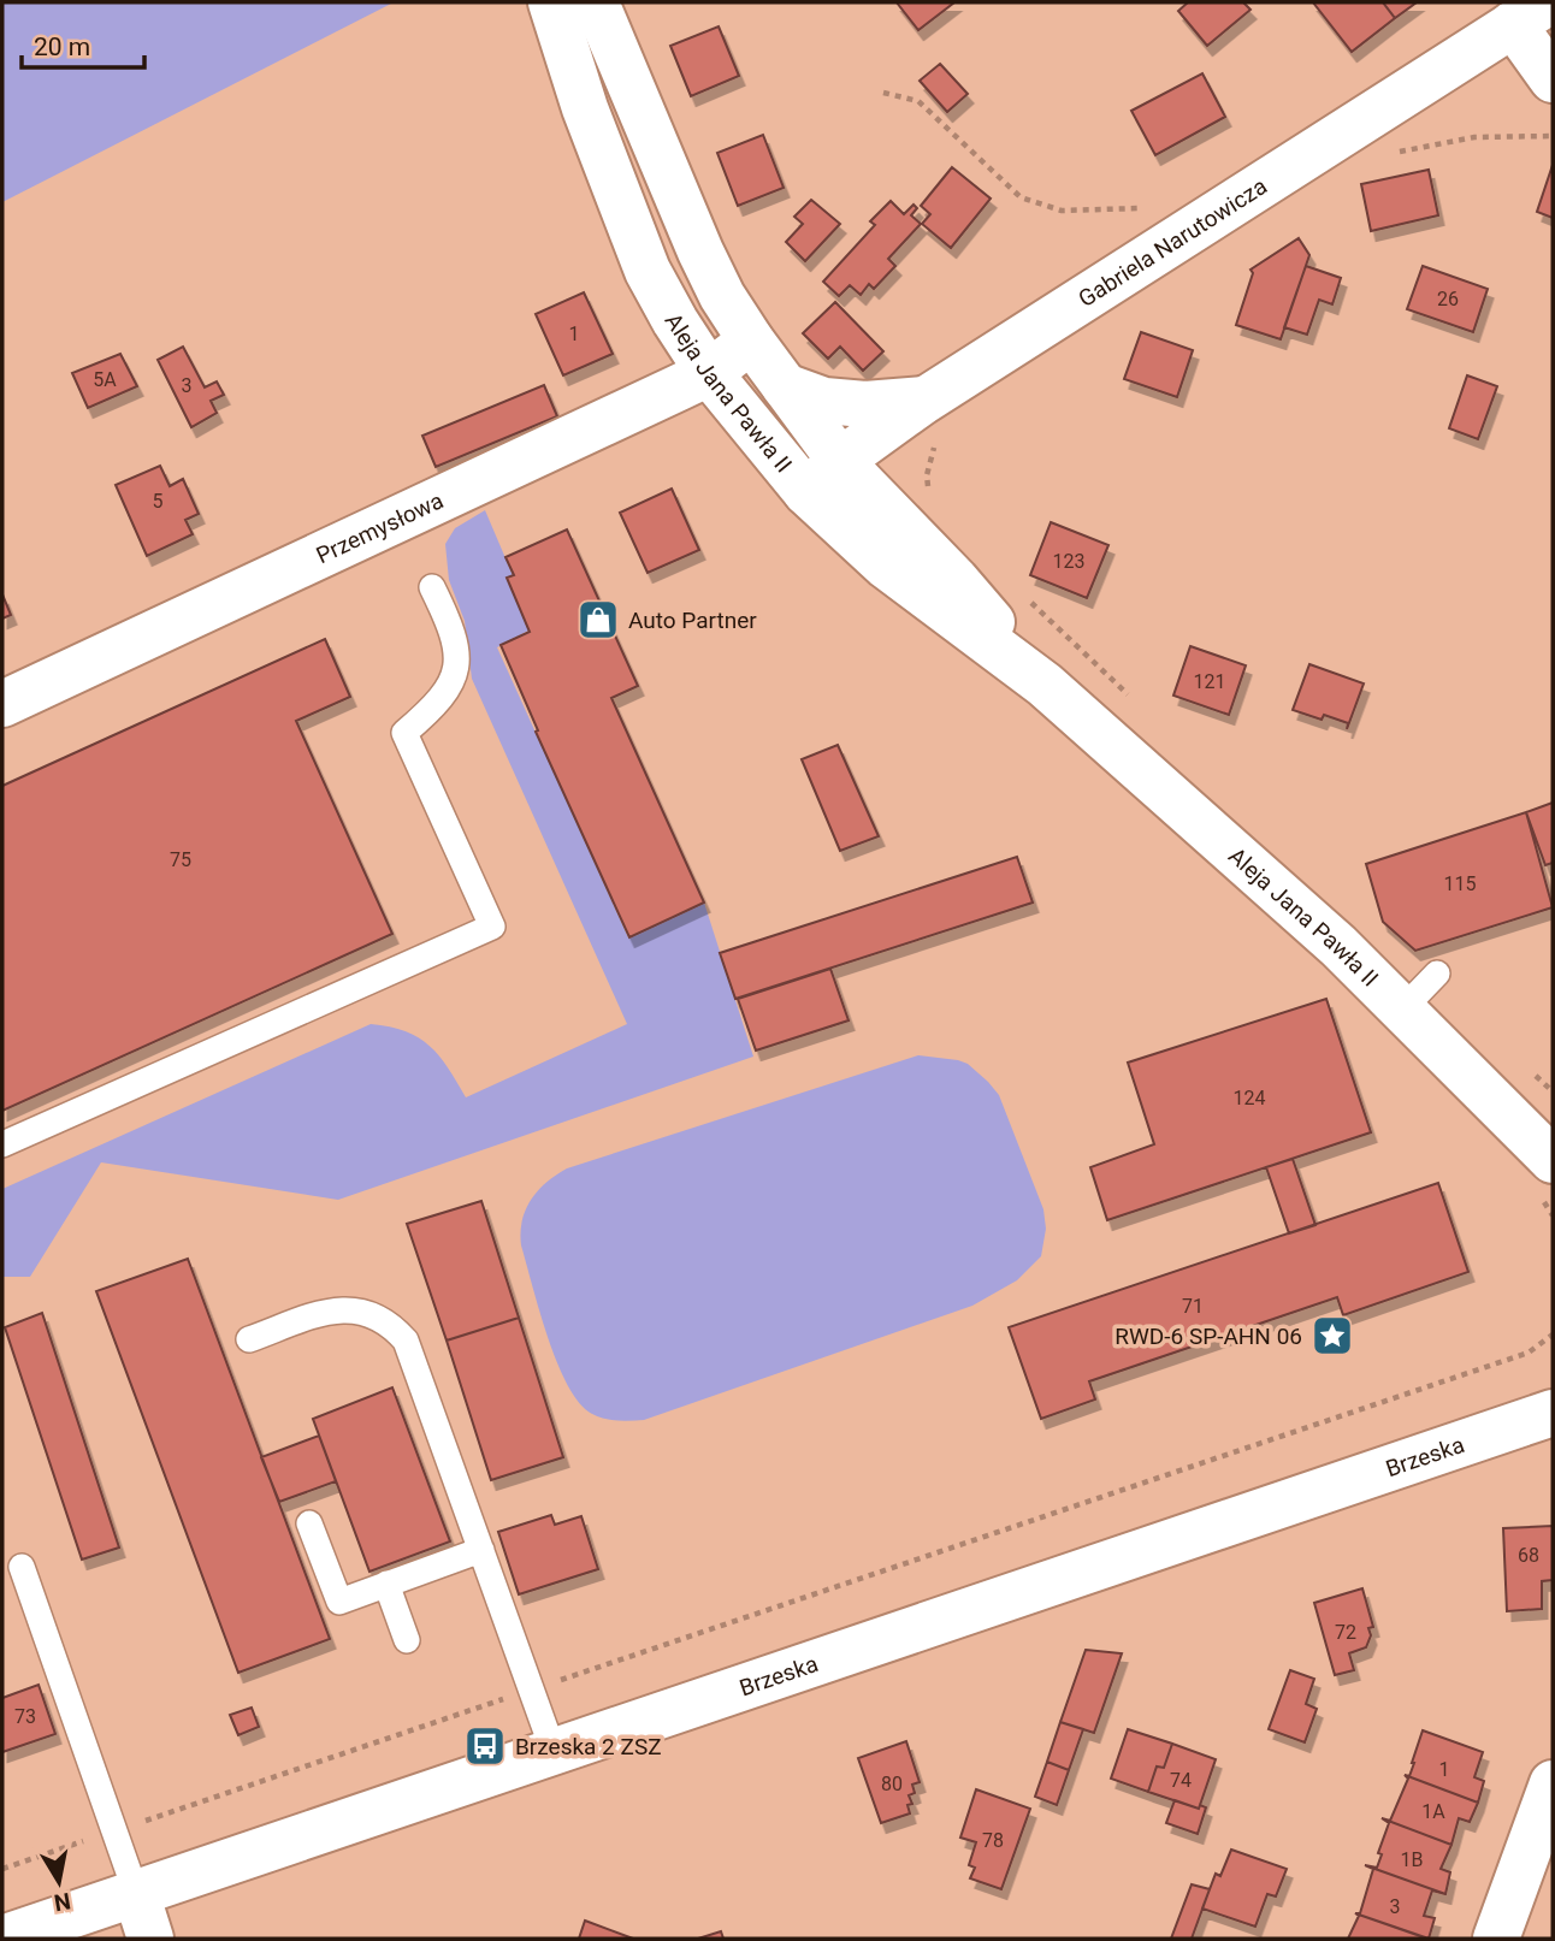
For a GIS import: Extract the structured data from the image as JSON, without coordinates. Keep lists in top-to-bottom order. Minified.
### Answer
{"streets":{"street":["Gabriela Narutowicza","Aleja Jana Pawła II","Przemysłowa","Brzeska"]},"crossings":[["Gabriela Narutowicza","Aleja Jana Pawła II"],["Aleja Jana Pawła II","Przemysłowa"]],"places":{"shop":["Auto Partner"],"place":["RWD-6 SP-AHN 06"],"bus stop":["Brzeska 2 ZSZ"]},"house_numbers":["26","1","5A","3","5","123","121","75","115","124","71","68","72","73","1","74","80","1A","78","1B","3"],"scale_bar":"20 m","north":"bottom"}
